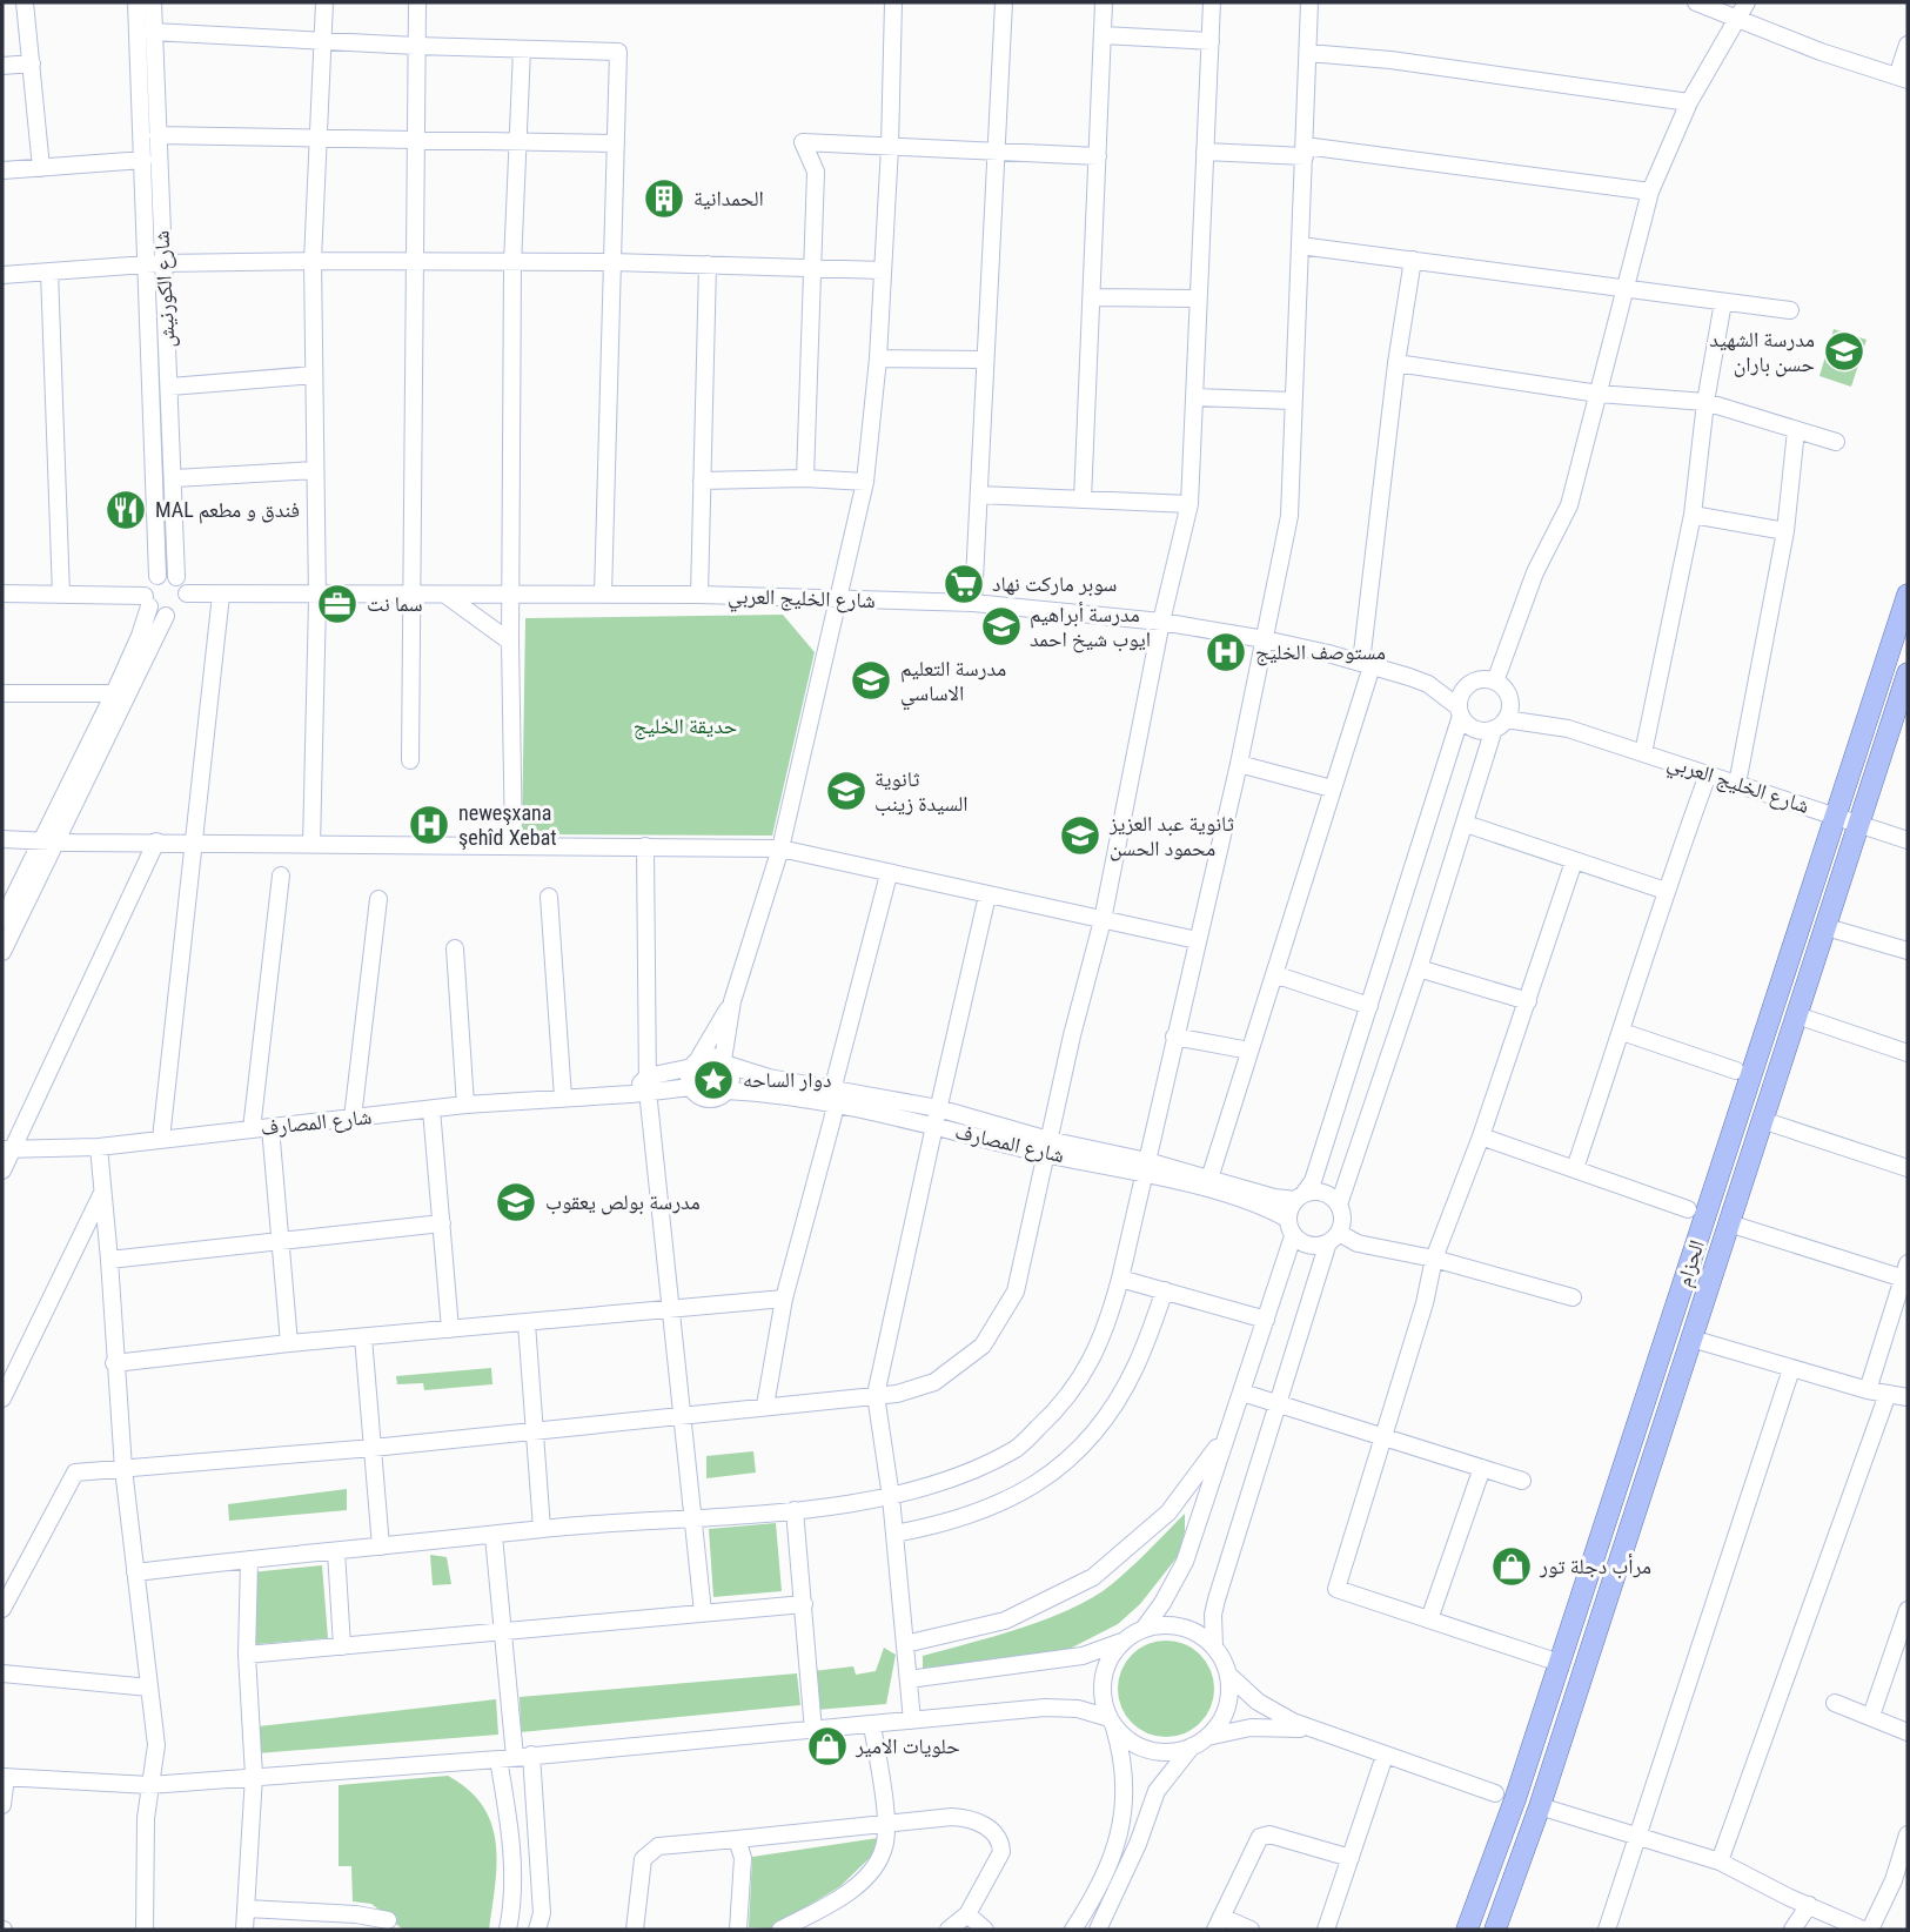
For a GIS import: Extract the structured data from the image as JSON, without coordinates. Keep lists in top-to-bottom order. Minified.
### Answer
{"streets":{"main road":["الحزام"],"street":["شارع الكورنيش","شارع الخليج العربي","شارع المصارف"]},"crossings":[["شارع الكورنيش","شارع الخليج العربي"],["شارع الخليج العربي","الحزام"]],"parks":["حديقة الخليج"],"places":{"building":["الحمدانية"],"school or university":["مدرسة الشهيد حسن باران","مدرسة أبراهيم ايوب شيخ احمد","مدرسة التعليم الاساسي","ثانوية السيدة زينب","ثانوية عبد العزيز محمود الحسن","مدرسة بولص يعقوب"],"restaurant":["MAL فندق و مطعم"],"supermarket":["سوبر ماركت نهاد"],"office":["سما نت"],"hospital":["مستوصف الخليج","neweşxana şehîd Xebat"],"place":["دوار الساحه"],"shop":["مرأب دجلة تور","حلويات الامير"]}}
